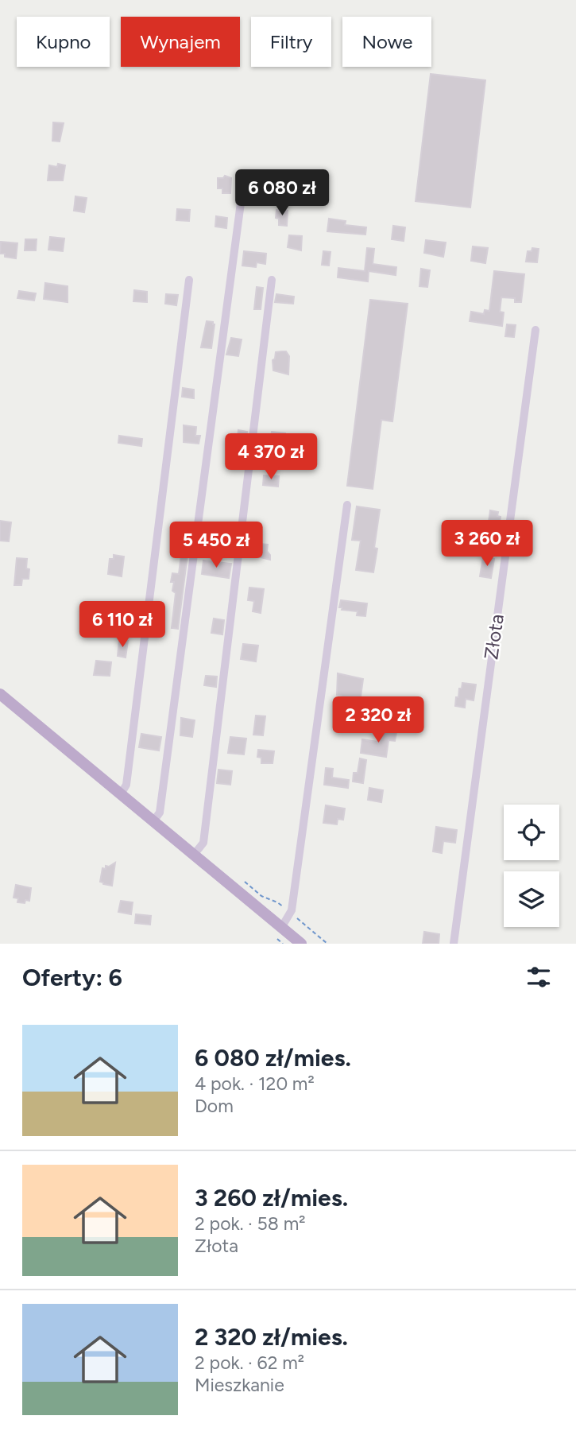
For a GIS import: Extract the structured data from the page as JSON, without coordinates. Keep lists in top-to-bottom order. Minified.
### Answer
{"streets":{"street":["Złota"]},"page":{"chip":["Kupno","Wynajem","Filtry","Nowe"],"price":["6 080 zł","4 370 zł","3 260 zł","5 450 zł","6 110 zł","2 320 zł"],"heading":"Oferty: 6","list":[{"name":"6 080 zł/mies.","note":"4 pok. · 120 m² · Dom"},{"name":"3 260 zł/mies.","note":"2 pok. · 58 m² · Złota"},{"name":"2 320 zł/mies.","note":"2 pok. · 62 m² · Mieszkanie"}]}}
